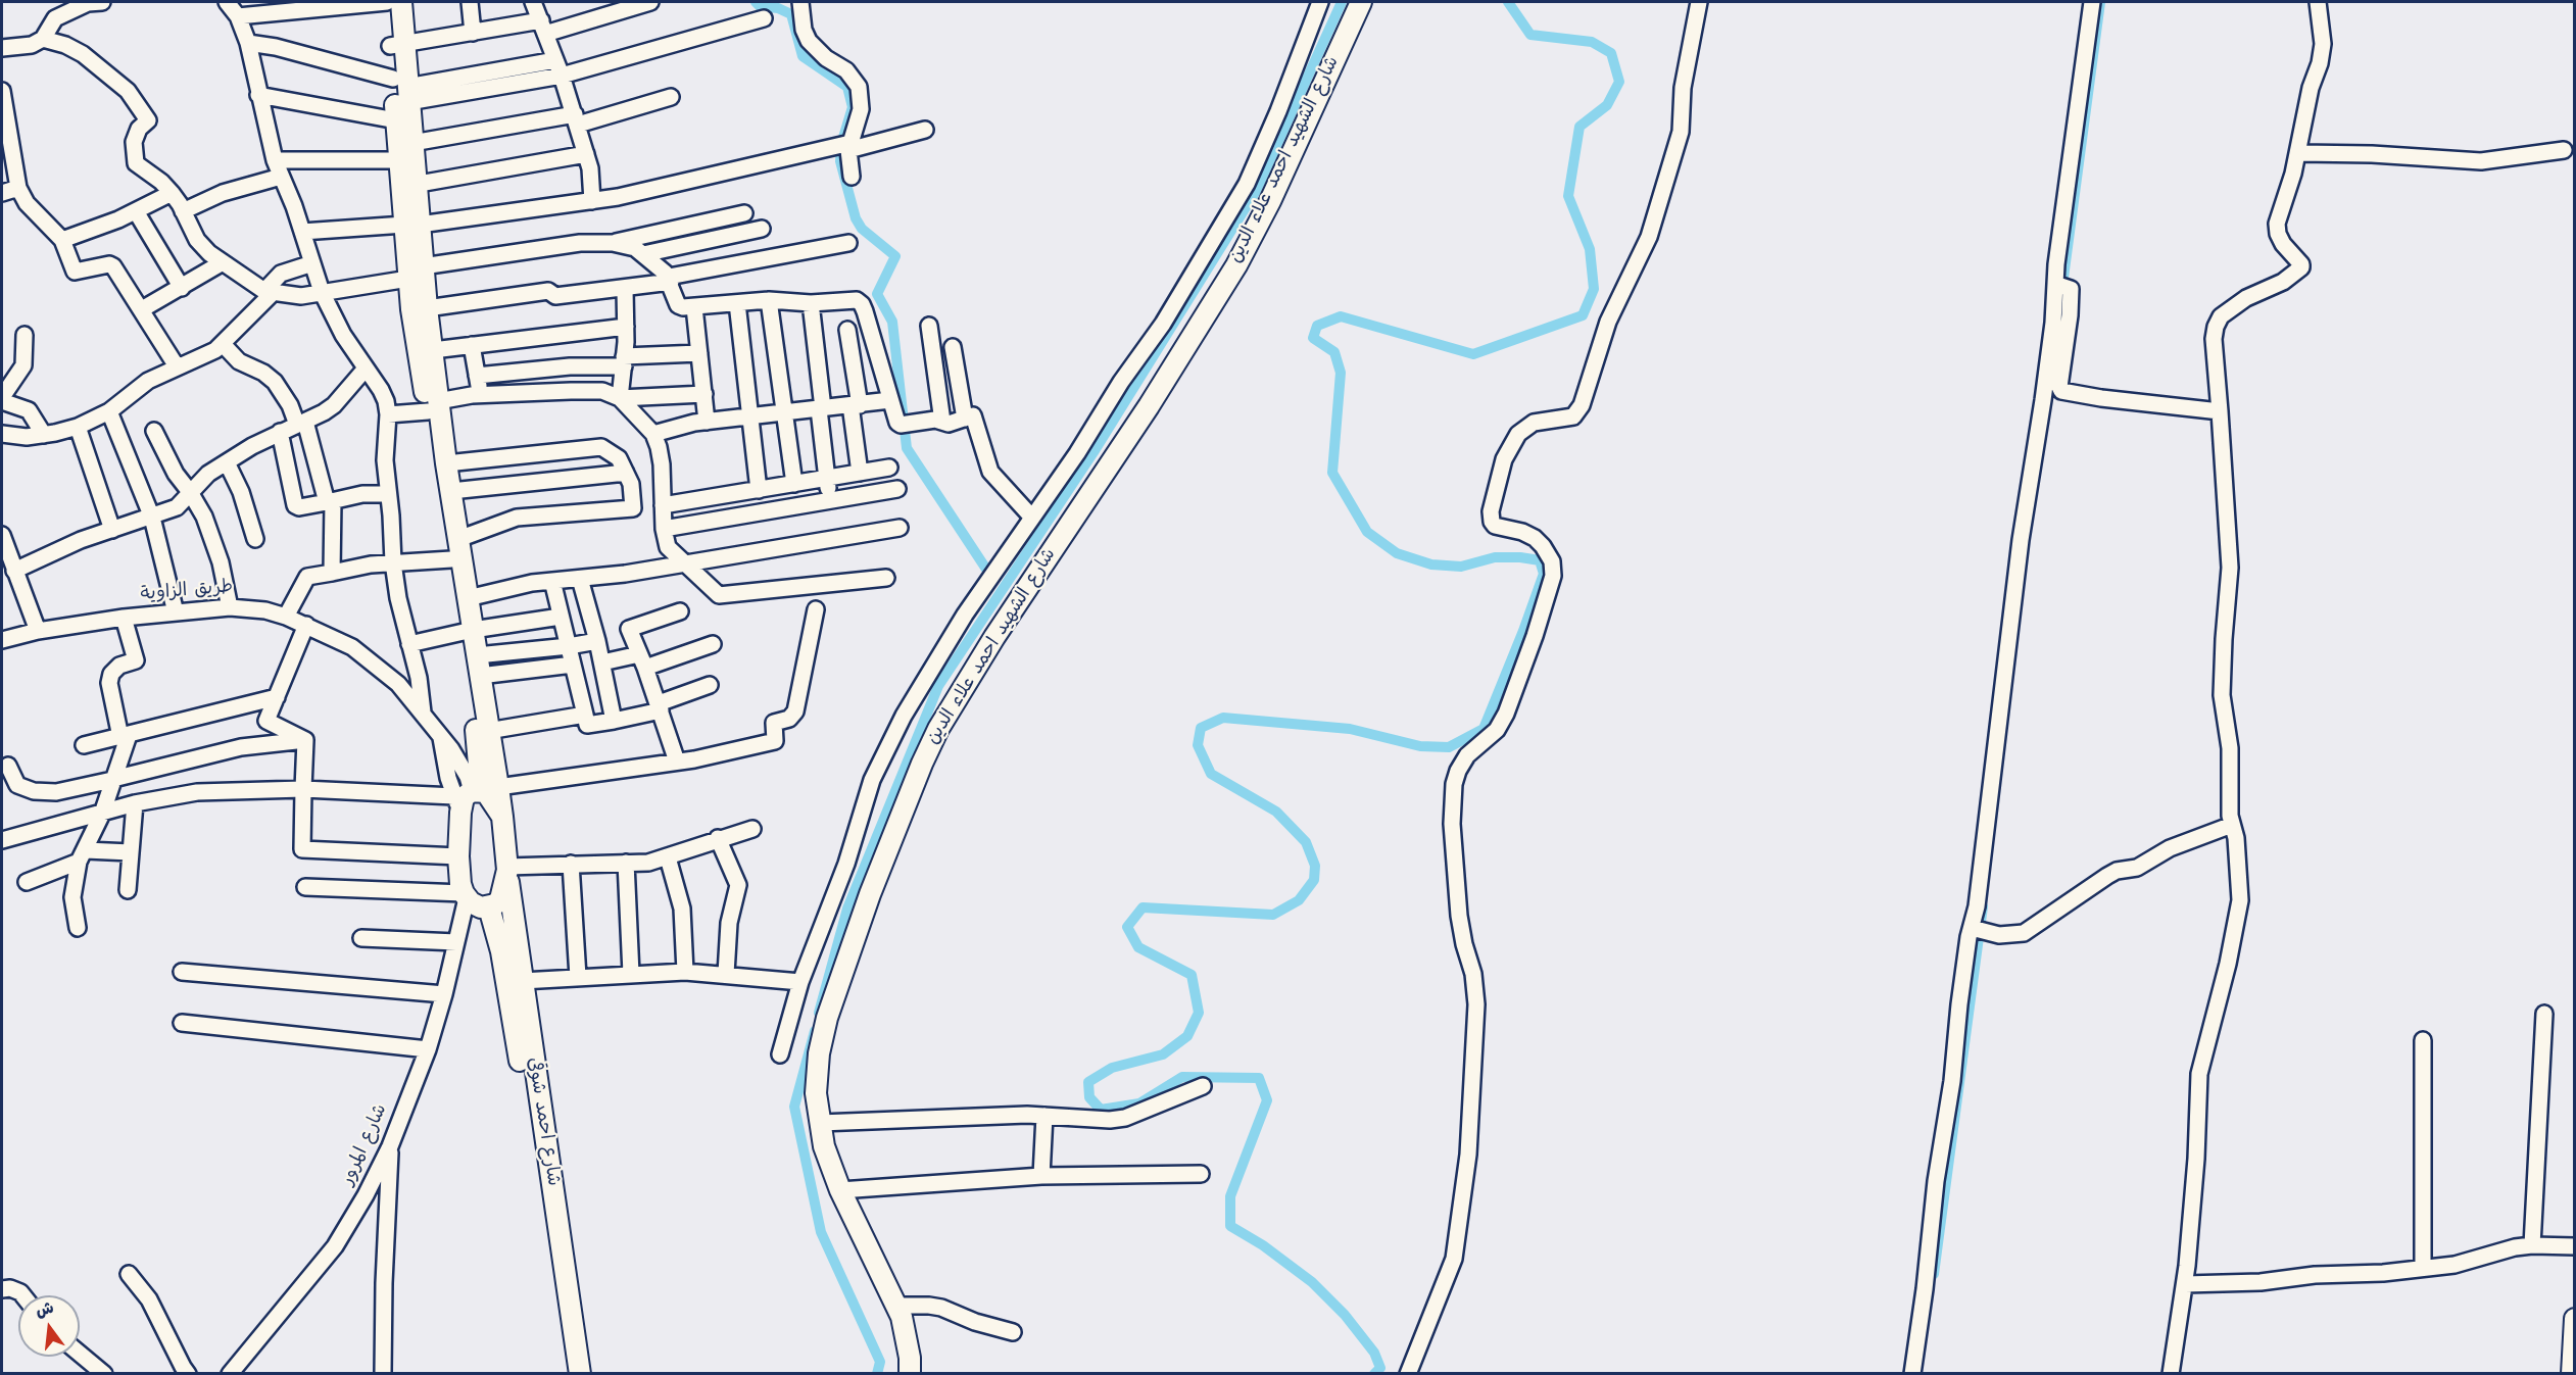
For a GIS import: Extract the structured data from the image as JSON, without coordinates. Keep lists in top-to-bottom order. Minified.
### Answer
{"streets":{"main road":["شارع الشهيد احمد علاء الدين","شارع احمد شوقى"],"street":["طريق الزاوية","شارع المرور"]},"north":"top"}
